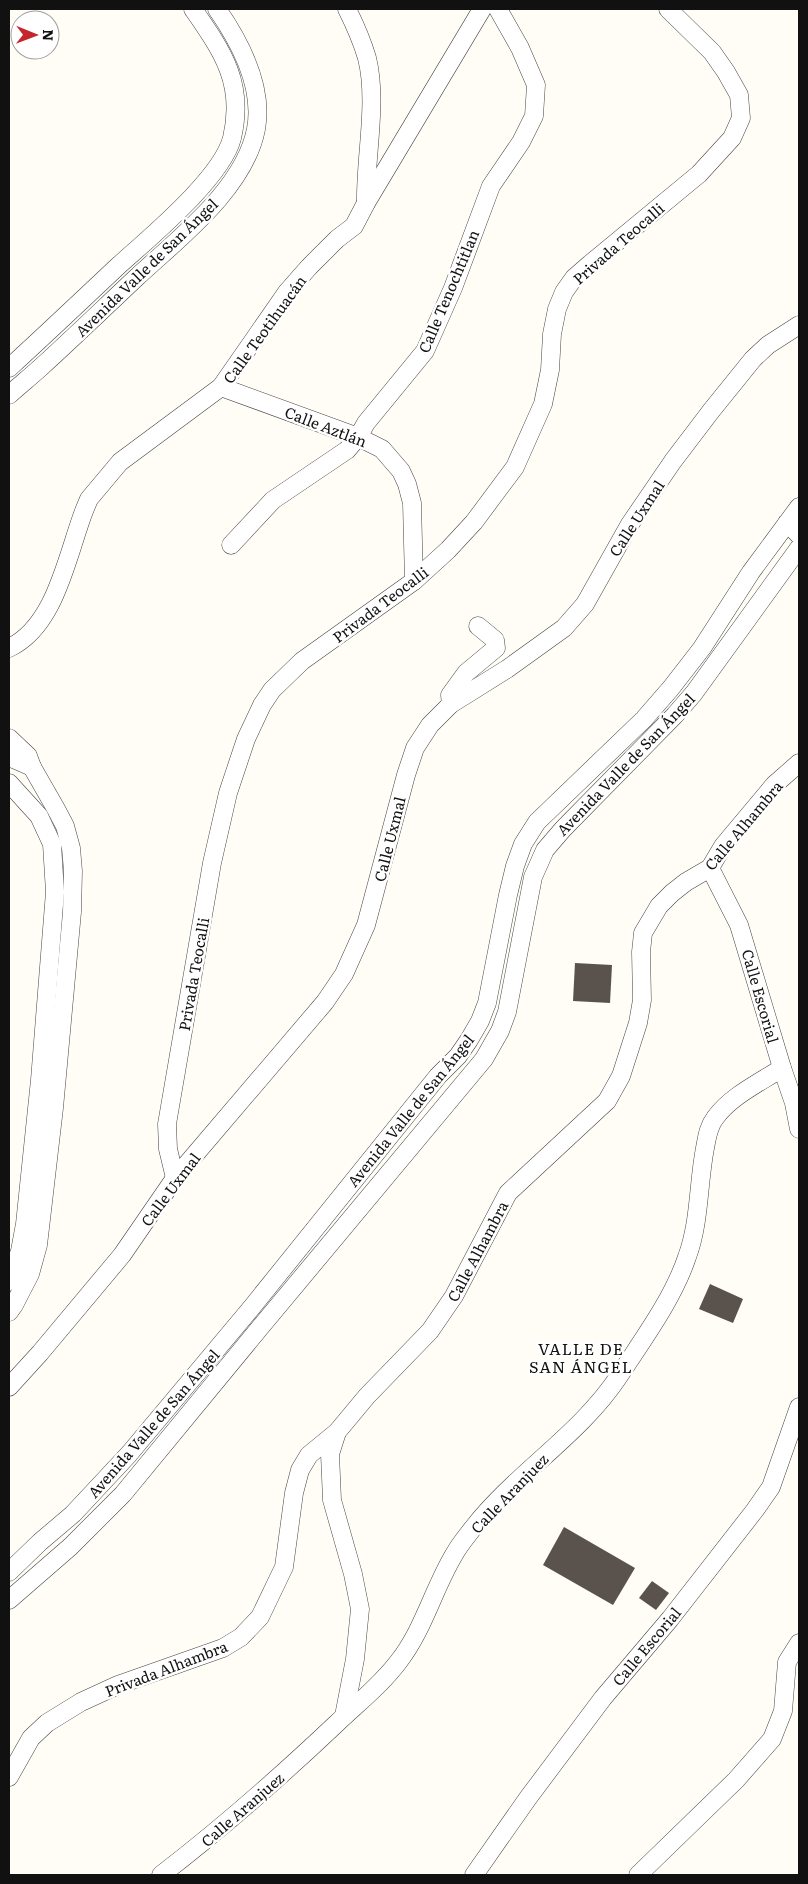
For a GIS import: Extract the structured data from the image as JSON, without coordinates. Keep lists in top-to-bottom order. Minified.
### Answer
{"streets":{"street":["Privada Teocalli","Avenida Valle de San Ángel","Calle Tenochtitlan","Calle Teotihuacán","Calle Aztlán","Calle Uxmal","Calle Alhambra","Calle Escorial","Calle Aranjuez","Privada Alhambra"]},"crossings":[["Privada Teocalli","Calle Aztlán"],["Privada Teocalli","Calle Uxmal"],["Calle Tenochtitlan","Calle Aztlán"],["Calle Teotihuacán","Calle Aztlán"],["Calle Alhambra","Calle Escorial"],["Calle Alhambra","Calle Aranjuez"],["Calle Alhambra","Privada Alhambra"],["Calle Escorial","Calle Aranjuez"]],"districts":["VALLE DE SAN ÁNGEL"],"north":"right"}
